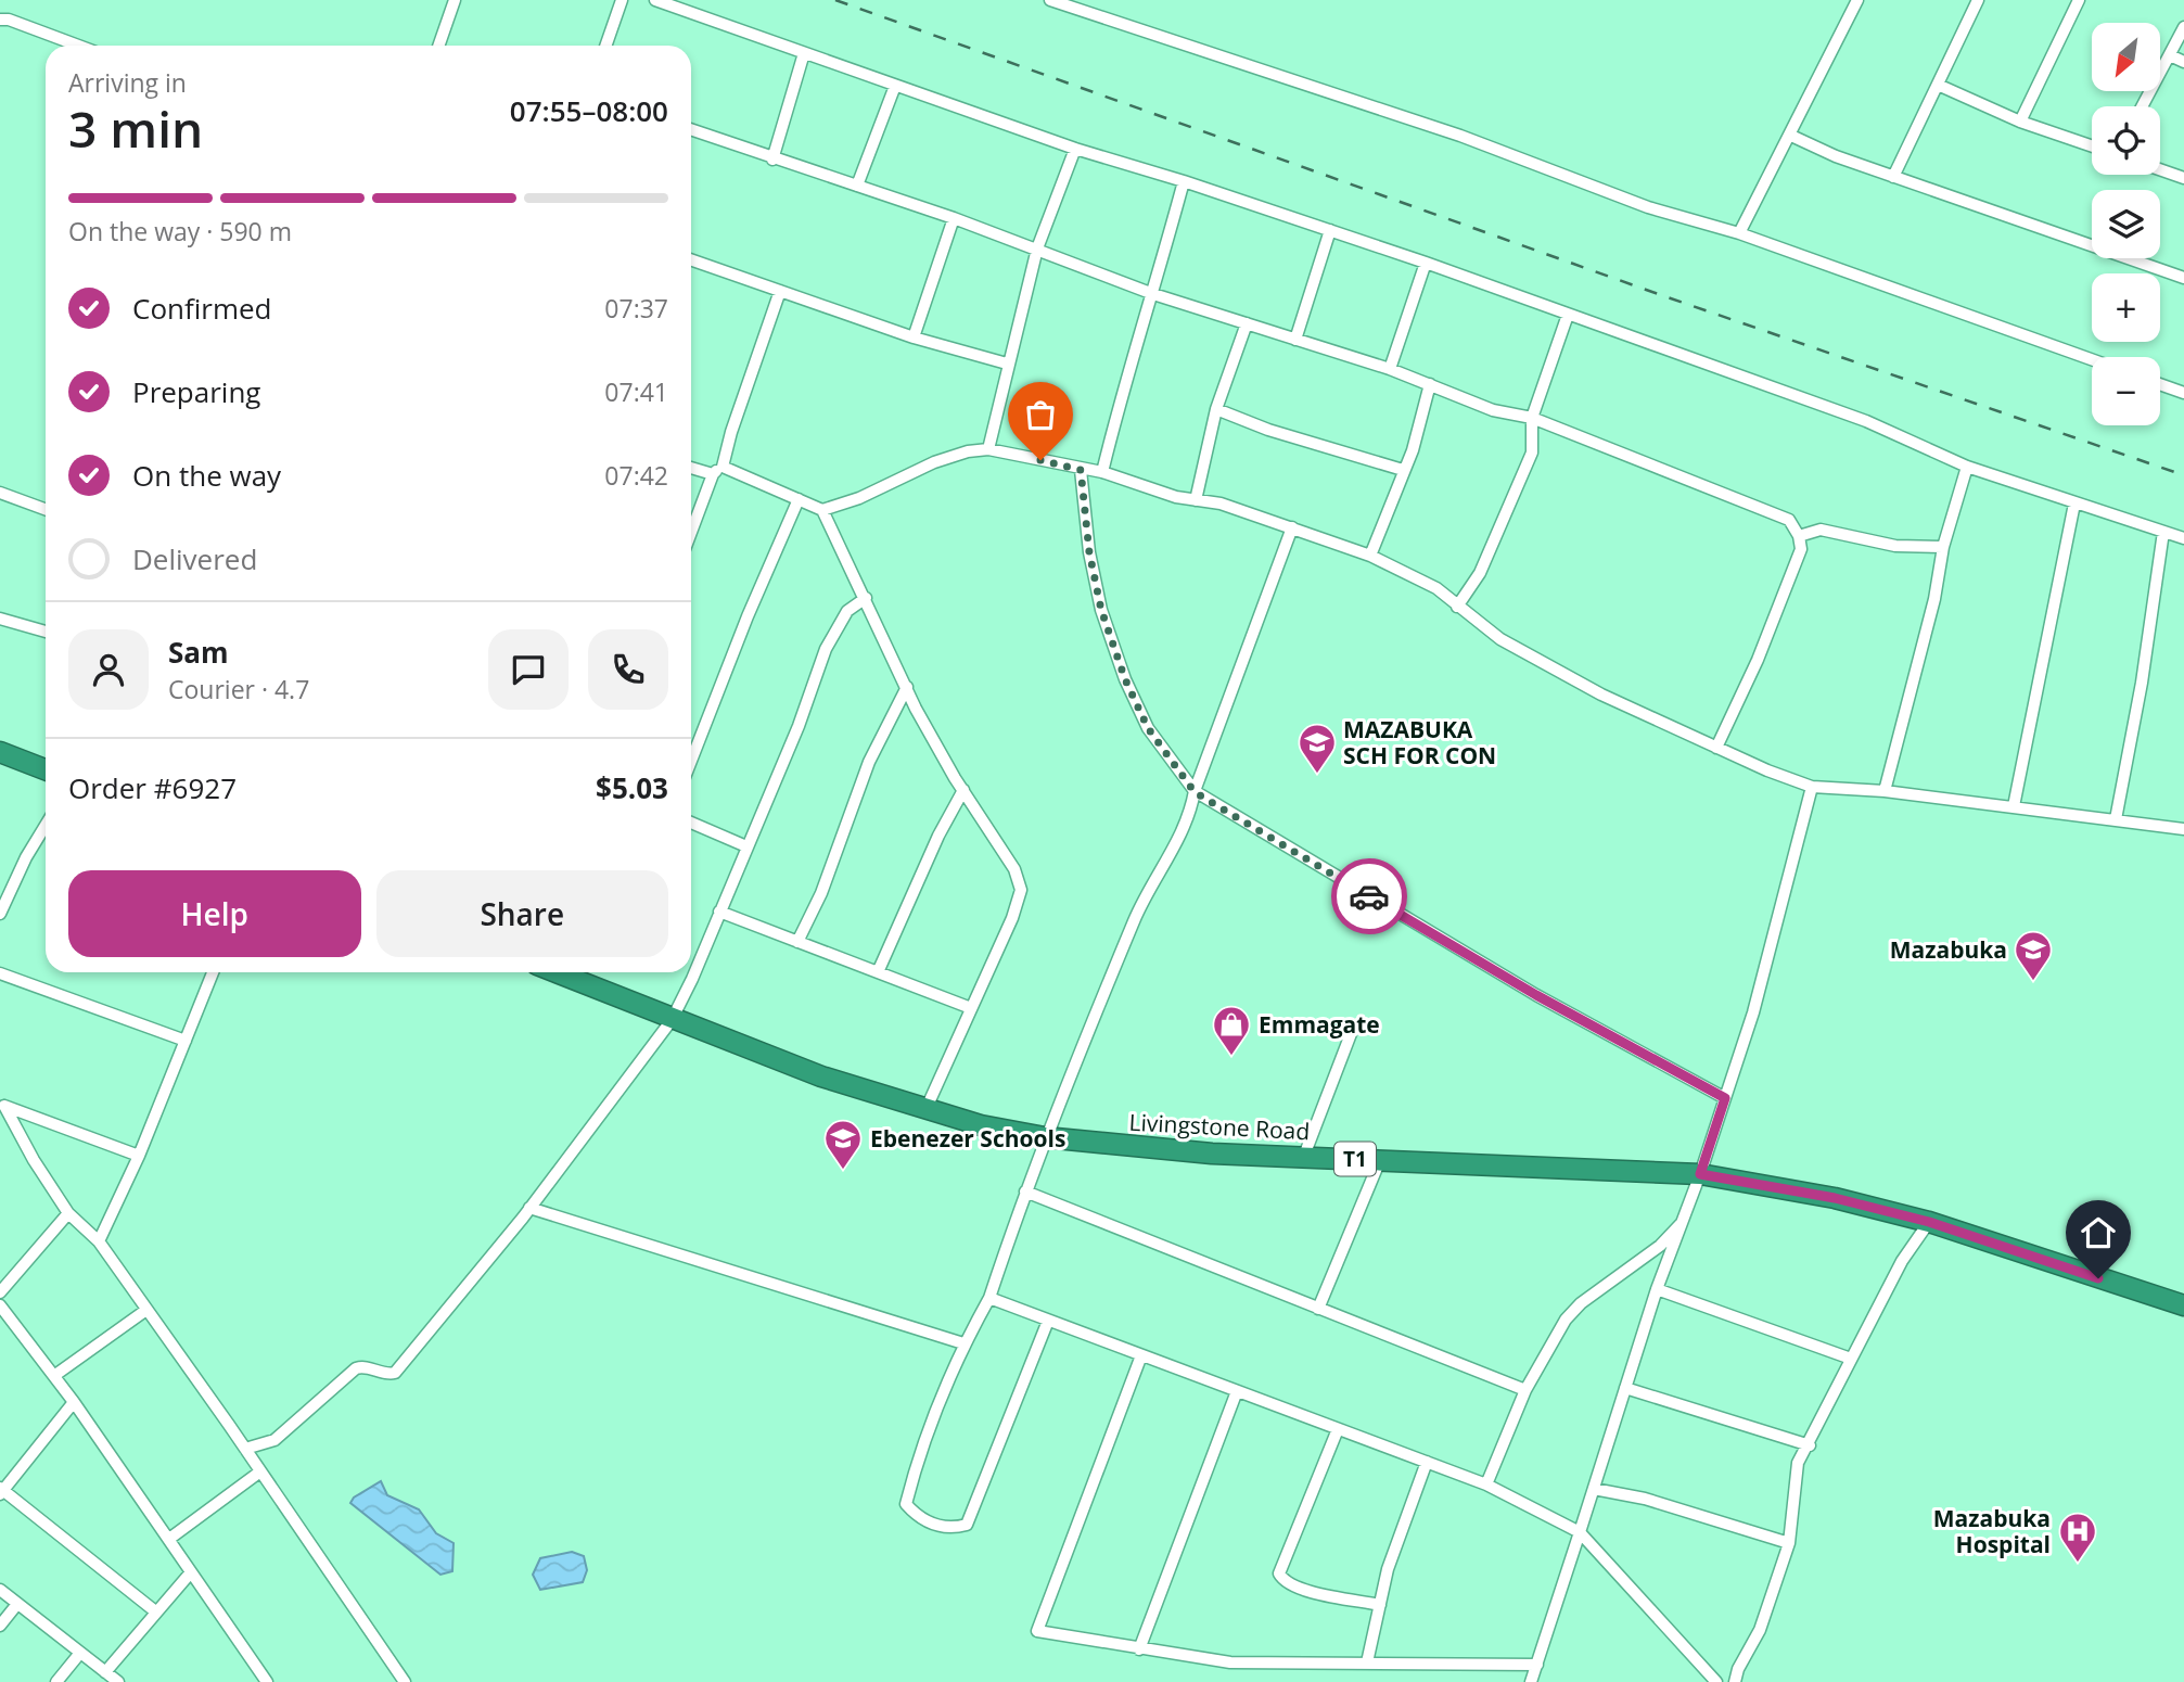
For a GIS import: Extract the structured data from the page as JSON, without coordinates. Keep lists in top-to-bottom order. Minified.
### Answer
{"streets":{"highway":["Livingstone Road","T1"]},"places":{"school or university":["MAZABUKA SCH FOR CON","Mazabuka","Ebenezer Schools"],"shop":["Emmagate"],"hospital":["Mazabuka Hospital"]},"north":"bottom left","page":{"map_buttons":["+","−"],"heading":["3 min","Arriving in","07:55–08:00"],"panel":["Sam","Courier · 4.7","Order #6927","$5.03"],"bar":"On the way · 590 m","list":[["Confirmed","07:37"],["Preparing","07:41"],["On the way","07:42"],"Delivered"],"buttons":["Help","Share"]}}
